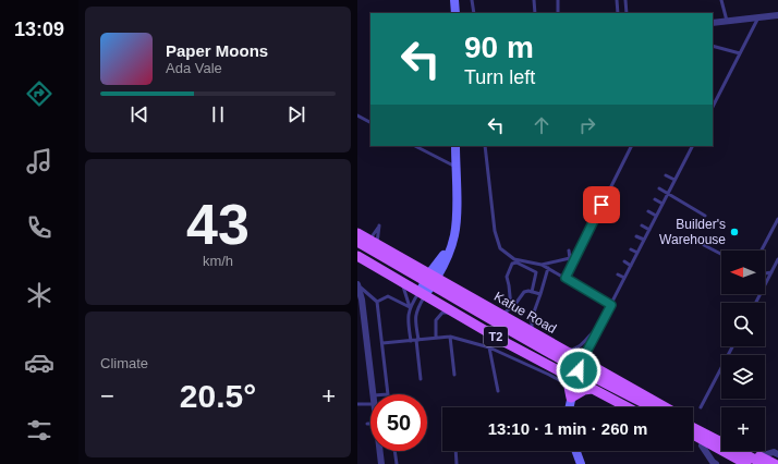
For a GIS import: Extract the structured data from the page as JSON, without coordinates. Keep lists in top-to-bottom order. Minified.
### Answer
{"streets":{"main road":["Kafue Road","T2"]},"places":["Builder's Warehouse"],"north":"left","page":{"tabs":"13:09","turn":["90 m","Turn left"],"song":["Paper Moons","Ada Vale"],"tile":[["43","km/h"],"Climate"],"map_buttons":"+","heat":["−","20.5°","+"],"limit":"50","trip":"13:10 · 1 min · 260 m"}}
